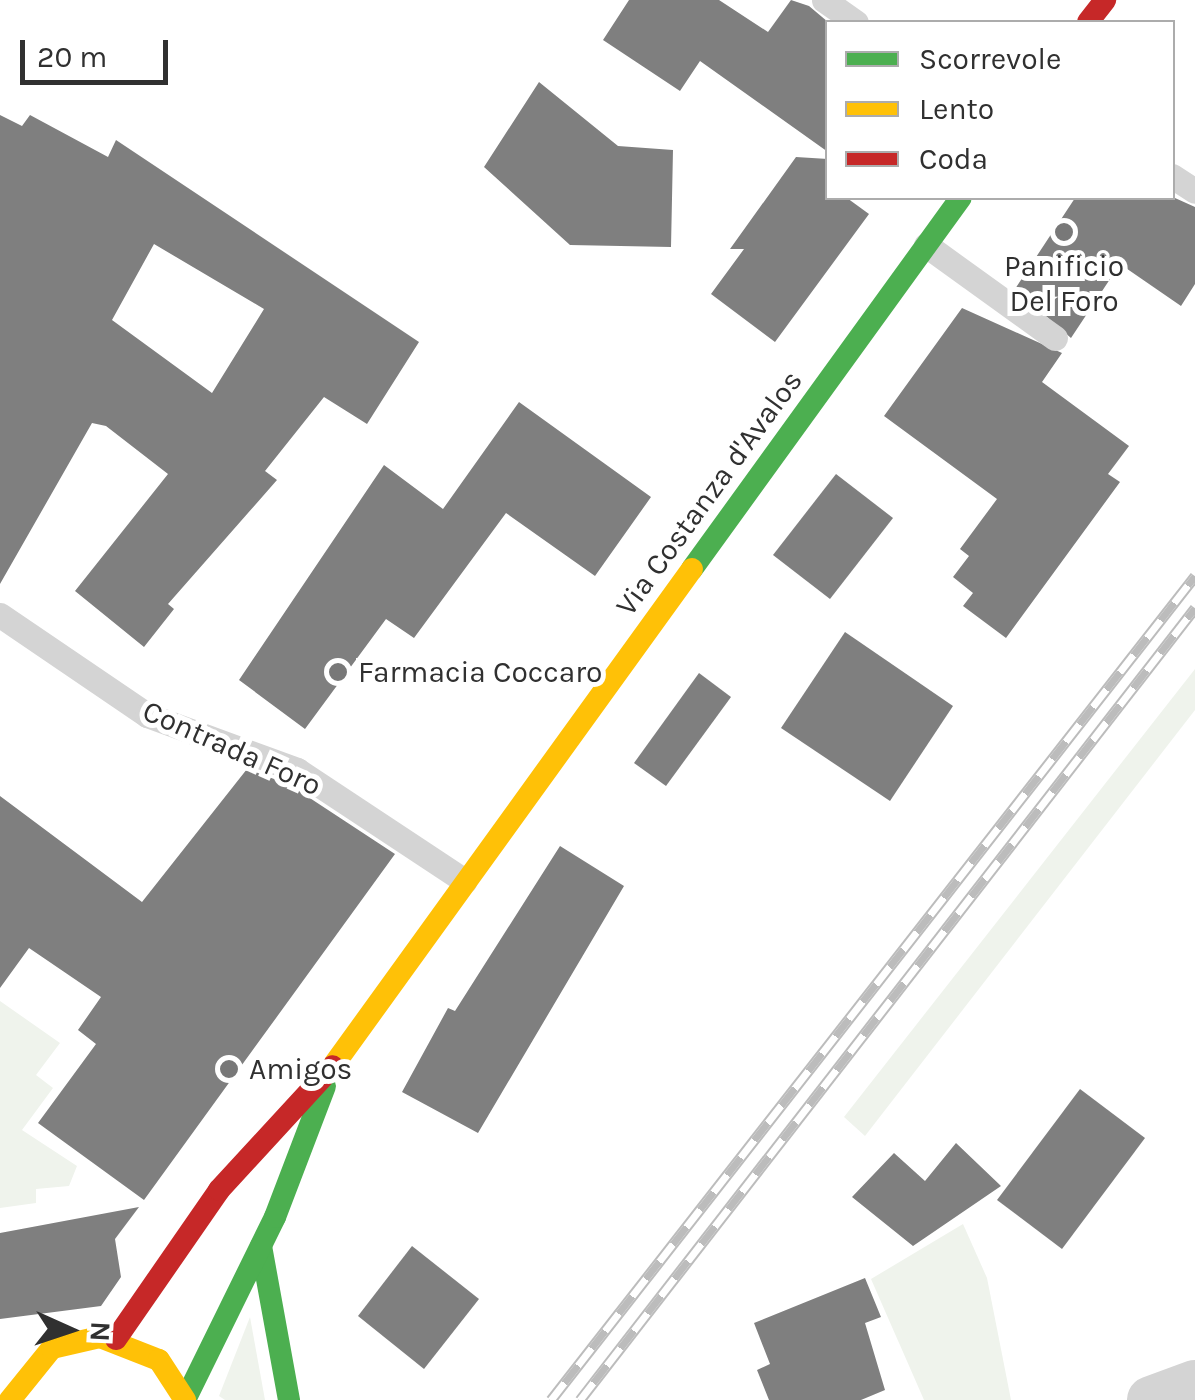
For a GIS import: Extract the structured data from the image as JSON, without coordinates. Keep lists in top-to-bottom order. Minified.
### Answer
{"streets":{"main road":["Via Costanza d'Avalos"],"lane":["Contrada Foro"]},"crossings":[["Via Costanza d'Avalos","Contrada Foro"]],"places":["Panificio Del Foro","Farmacia Coccaro","Amigos"],"legend":["Scorrevole","Lento","Coda"],"scale_bar":"20 m","north":"right"}
